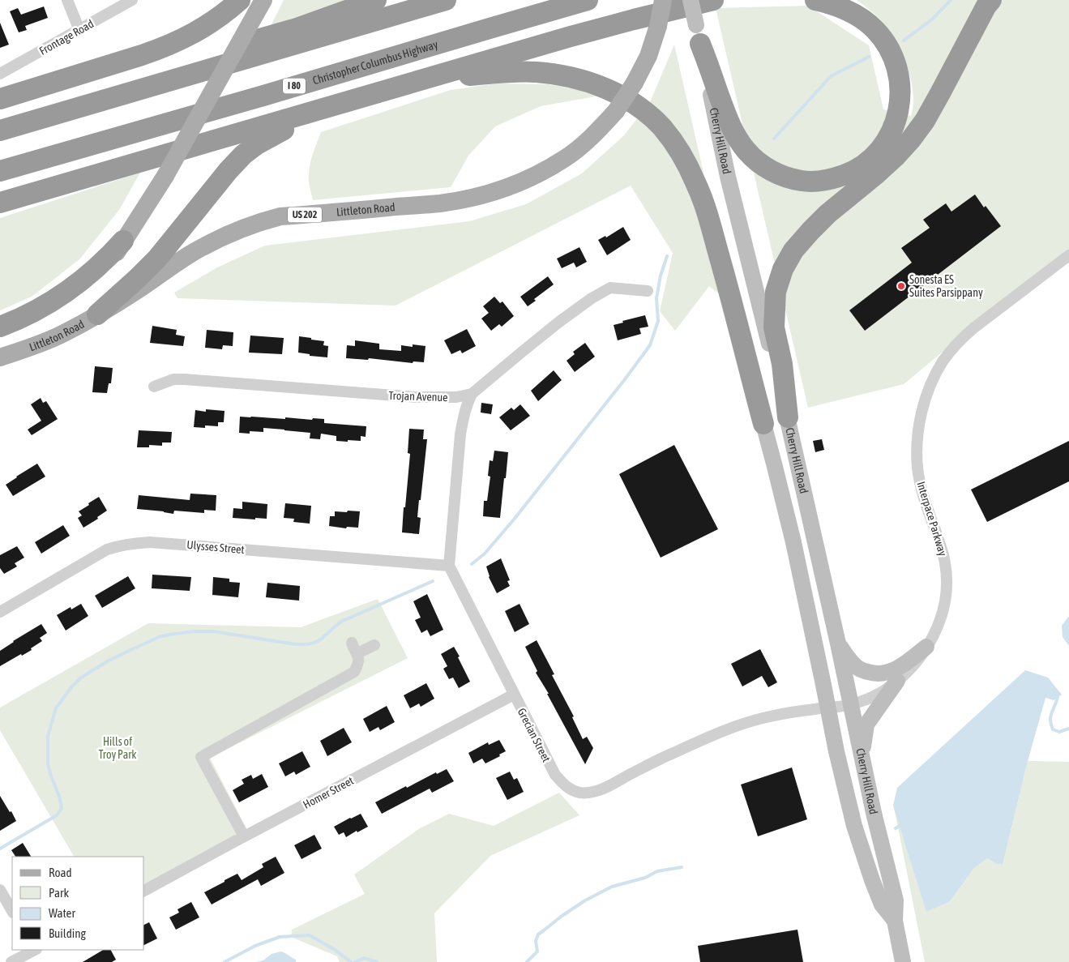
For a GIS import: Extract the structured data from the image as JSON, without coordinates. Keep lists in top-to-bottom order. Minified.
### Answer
{"streets":{"highway":["Christopher Columbus Highway","I 80"],"main road":["Cherry Hill Road","Littleton Road","US 202"],"street":["Frontage Road","Trojan Avenue","Interpace Parkway","Ulysses Street","Grecian Street","Homer Street"]},"crossings":[["Cherry Hill Road","Interpace Parkway"],["Cherry Hill Road","Grecian Street"],["Interpace Parkway","Grecian Street"],["Ulysses Street","Grecian Street"],["Grecian Street","Homer Street"]],"parks":["Hills of Troy Park"],"places":["Sonesta ES Suites Parsippany"],"legend":["Road","Park","Water","Building"]}
